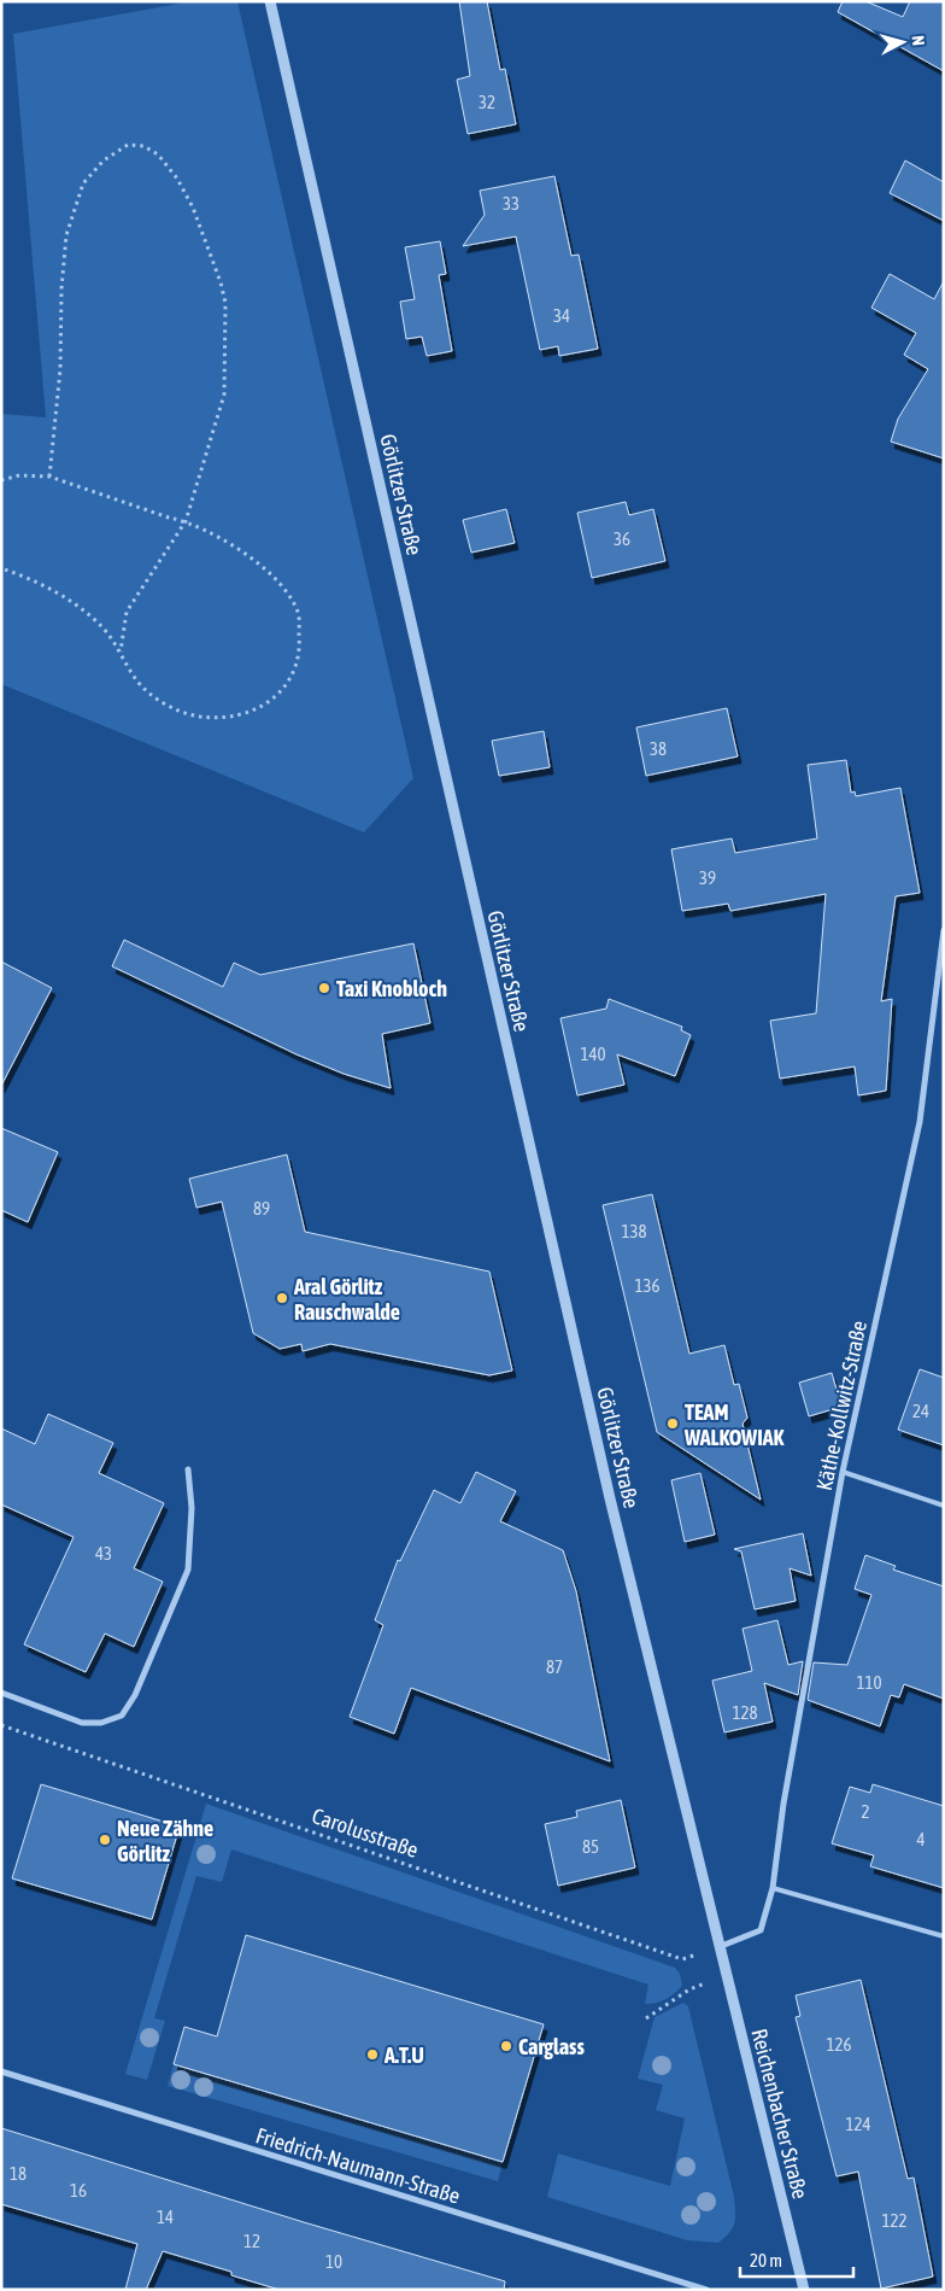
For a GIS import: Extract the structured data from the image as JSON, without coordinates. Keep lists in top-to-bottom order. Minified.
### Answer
{"streets":{"street":["Görlitzer Straße","Käthe-Kollwitz-Straße","Reichenbacher Straße","Friedrich-Naumann-Straße"],"path":["Carolusstraße"]},"crossings":[["Görlitzer Straße","Käthe-Kollwitz-Straße"],["Görlitzer Straße","Carolusstraße"],["Görlitzer Straße","Reichenbacher Straße"],["Käthe-Kollwitz-Straße","Carolusstraße"],["Käthe-Kollwitz-Straße","Reichenbacher Straße"],["Carolusstraße","Reichenbacher Straße"]],"places":["Taxi Knobloch","Aral Görlitz Rauschwalde","TEAM WALKOWIAK","Neue Zähne Görlitz","Carglass","A.T.U"],"house_numbers":["32","33","34","36","38","39","140","89","138","136","24","43","87","110","128","2","4","85","126","124","18","16","14","122","12","10"],"scale_bar":"20 m","north":"right"}
